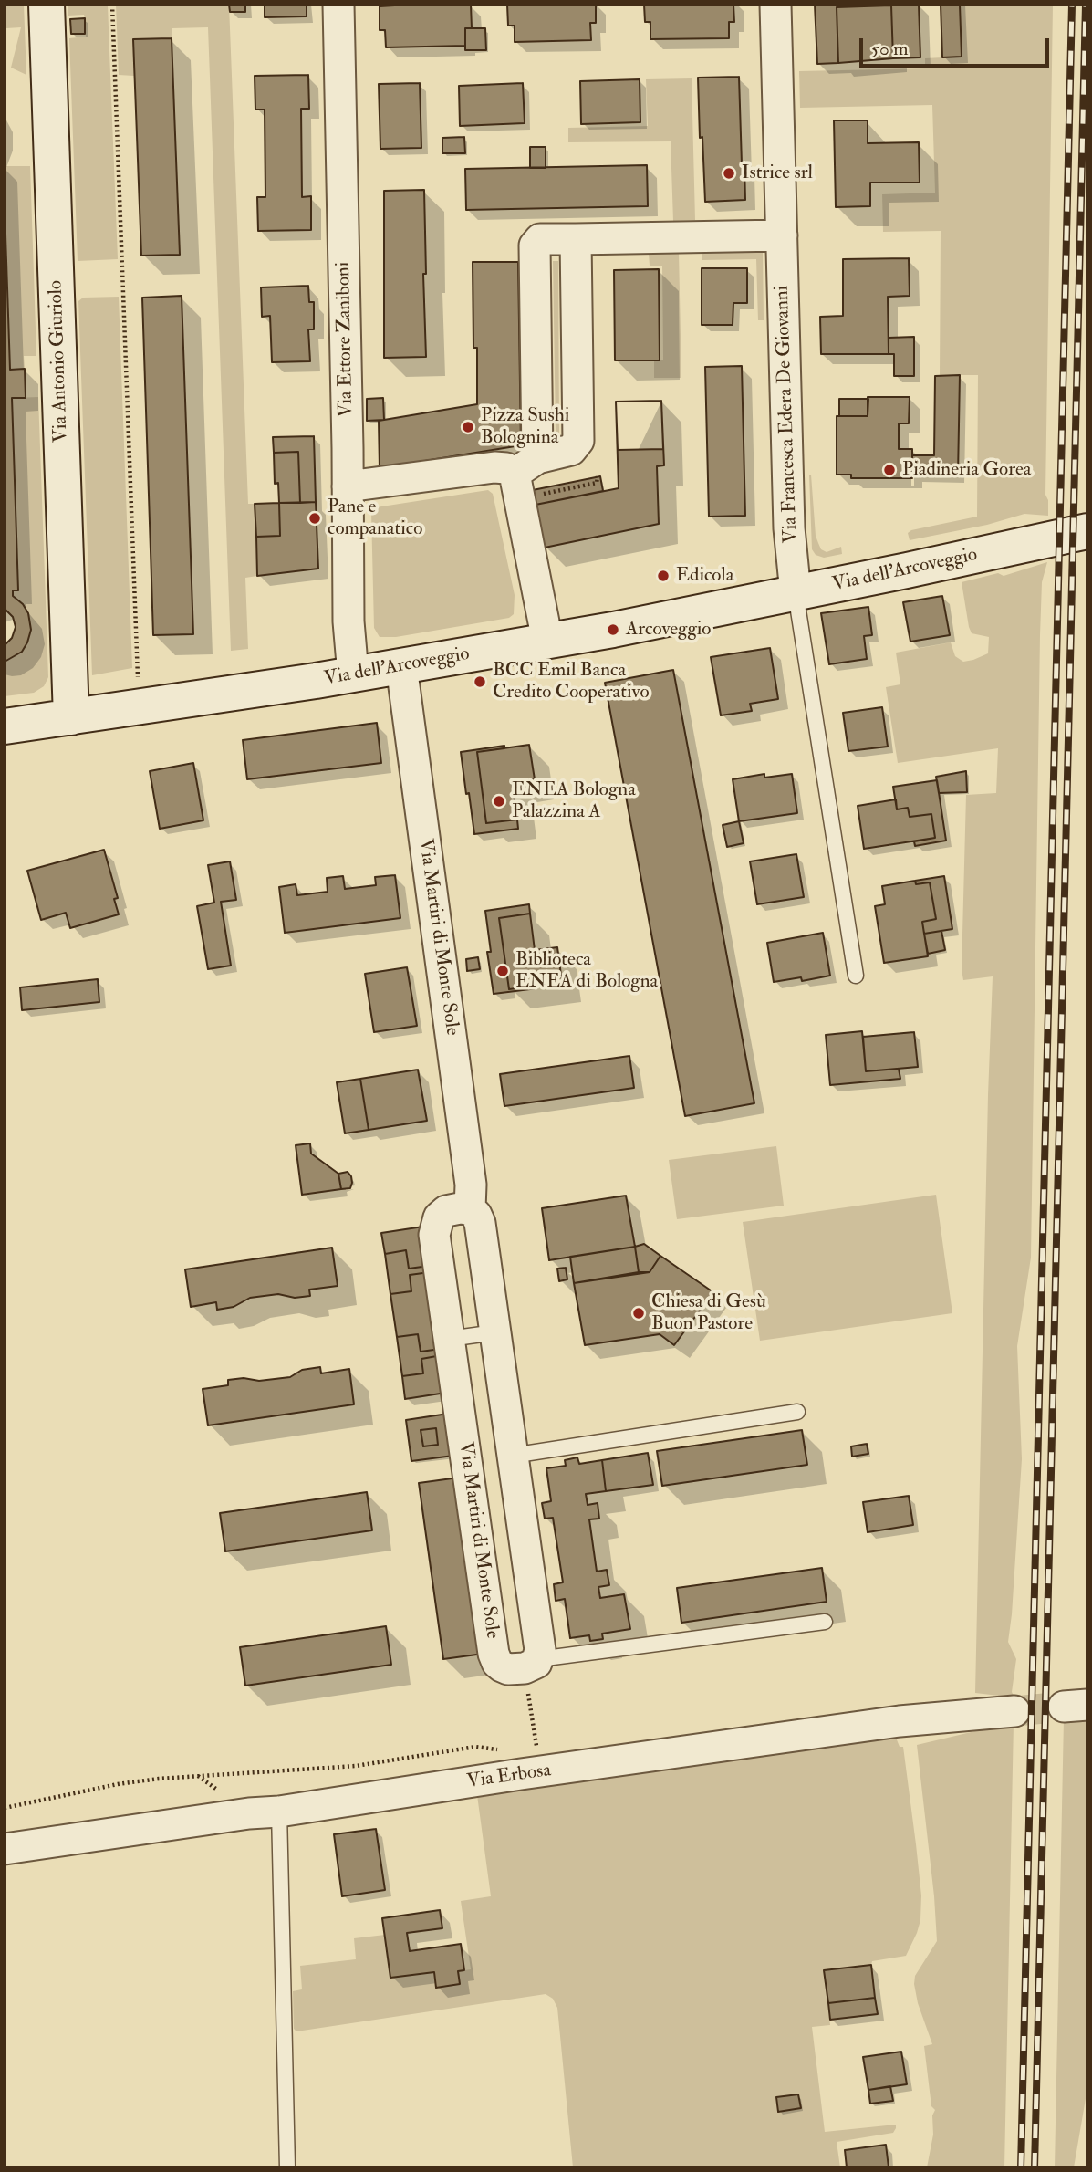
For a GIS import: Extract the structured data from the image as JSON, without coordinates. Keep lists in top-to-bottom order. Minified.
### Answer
{"streets":{"street":["Via Ettore Zaniboni","Via Antonio Giuriolo","Via Francesca Edera De Giovanni","Via dell'Arcoveggio","Via Martiri di Monte Sole","Via Erbosa"]},"crossings":[["Via Ettore Zaniboni","Via dell'Arcoveggio"],["Via Antonio Giuriolo","Via dell'Arcoveggio"],["Via Francesca Edera De Giovanni","Via dell'Arcoveggio"],["Via dell'Arcoveggio","Via Martiri di Monte Sole"]],"places":["Istrice srl","Pizza Sushi Bolognina","Piadineria Gorea","Pane e companatico","Edicola","Arcoveggio","BCC Emil Banca Credito Cooperativo","ENEA Bologna Palazzina A","Biblioteca ENEA di Bologna","Chiesa di Gesù Buon Pastore"],"scale_bar":"50 m"}
